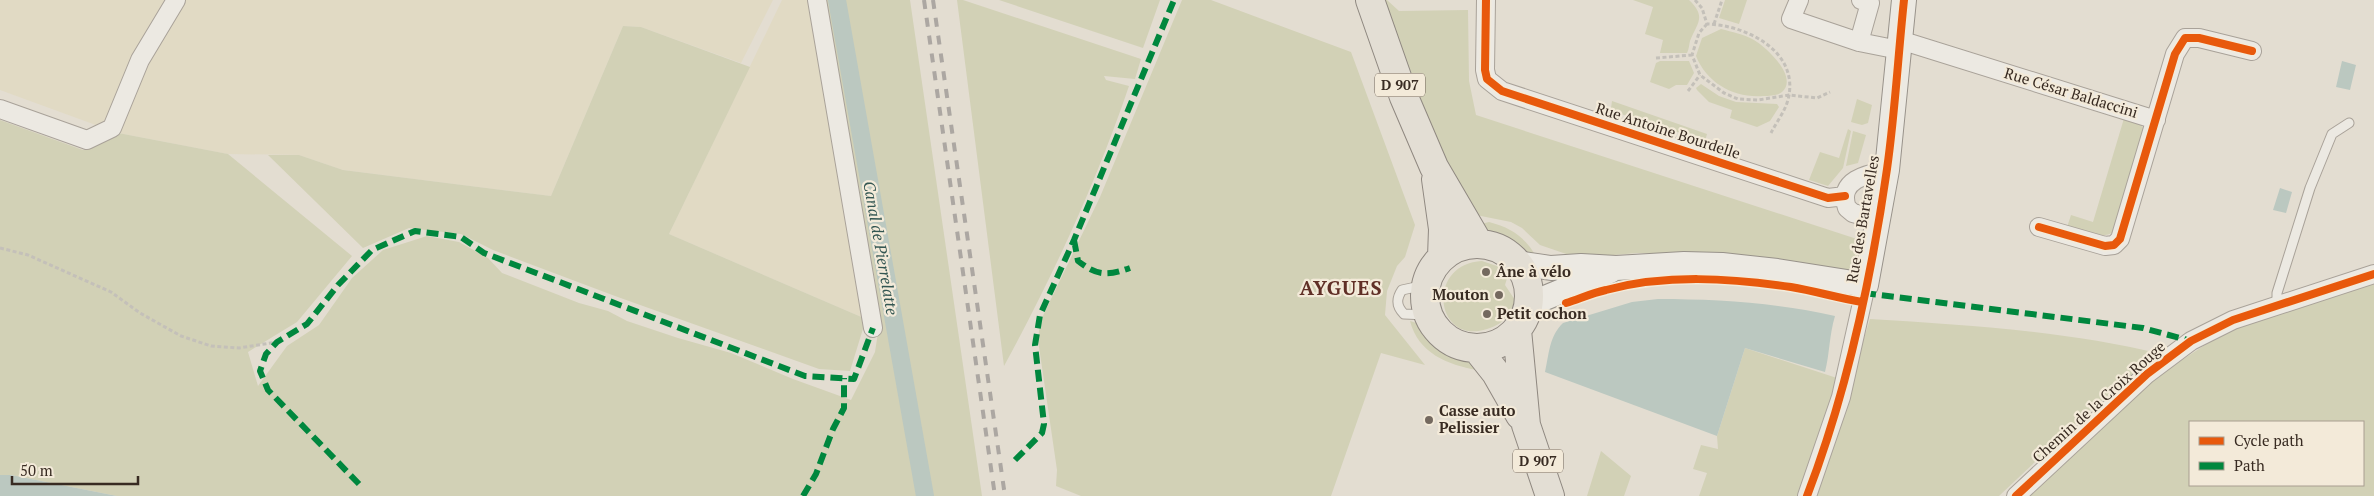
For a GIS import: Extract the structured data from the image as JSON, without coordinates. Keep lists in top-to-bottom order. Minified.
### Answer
{"streets":{"main road":["D 907"],"street":["Rue César Baldaccini","Rue Antoine Bourdelle","Rue des Bartavelles","Chemin de la Croix Rouge"]},"crossings":[["Rue César Baldaccini","Rue des Bartavelles"]],"districts":["AYGUES"],"water":["Canal de Pierrelatte"],"places":["Âne à vélo","Mouton","Petit cochon","Casse auto Pelissier"],"legend":["Cycle path","Path"],"scale_bar":"50 m"}
